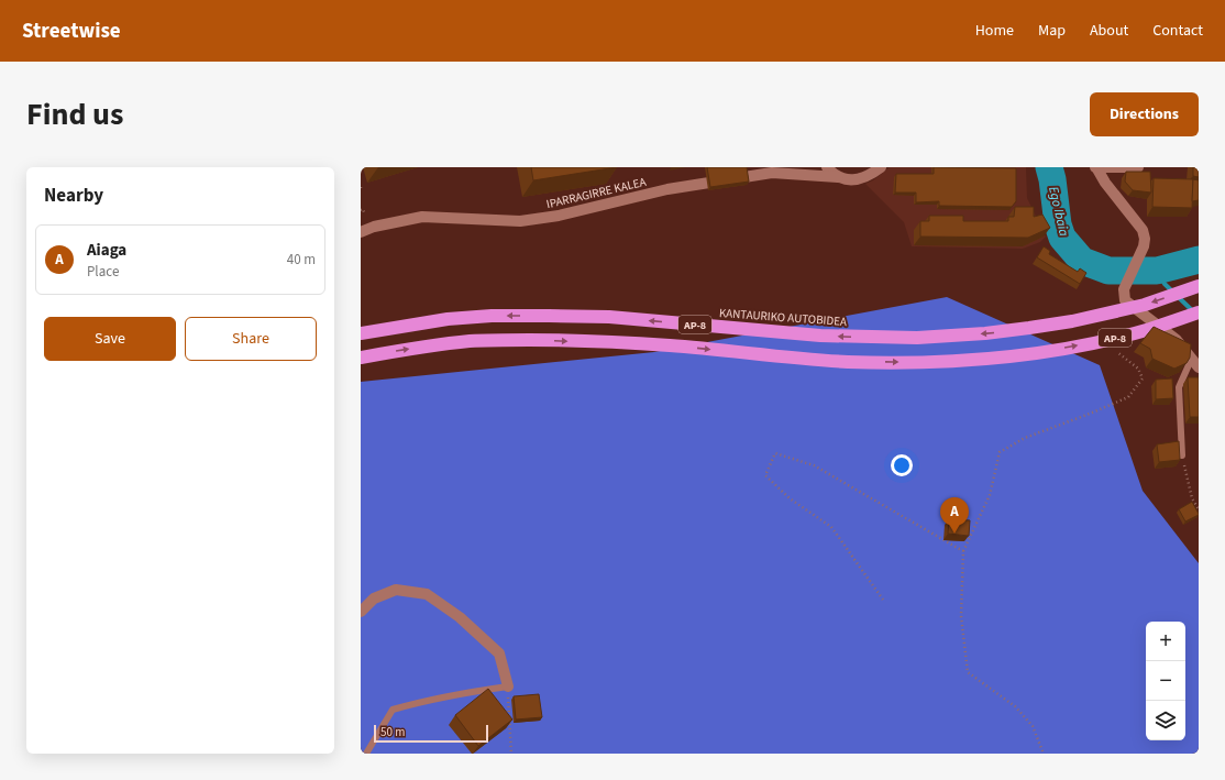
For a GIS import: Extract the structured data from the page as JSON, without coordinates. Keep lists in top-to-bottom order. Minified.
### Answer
{"streets":{"highway":["KANTAURIKO AUTOBIDEA","AP-8"],"street":["IPARRAGIRRE KALEA"]},"water":["Ego Ibaia"],"scale_bar":"50 m","page":{"header":"Streetwise","nav":["Home","Map","About","Contact"],"title":"Find us","buttons":["Directions",["Save","Share"]],"heading":"Nearby","list":[{"mark":"A","name":"Aiaga","note":"Place","value":"40 m"}],"pins":"A","map_buttons":["+","−"],"scale":"50 m"}}
